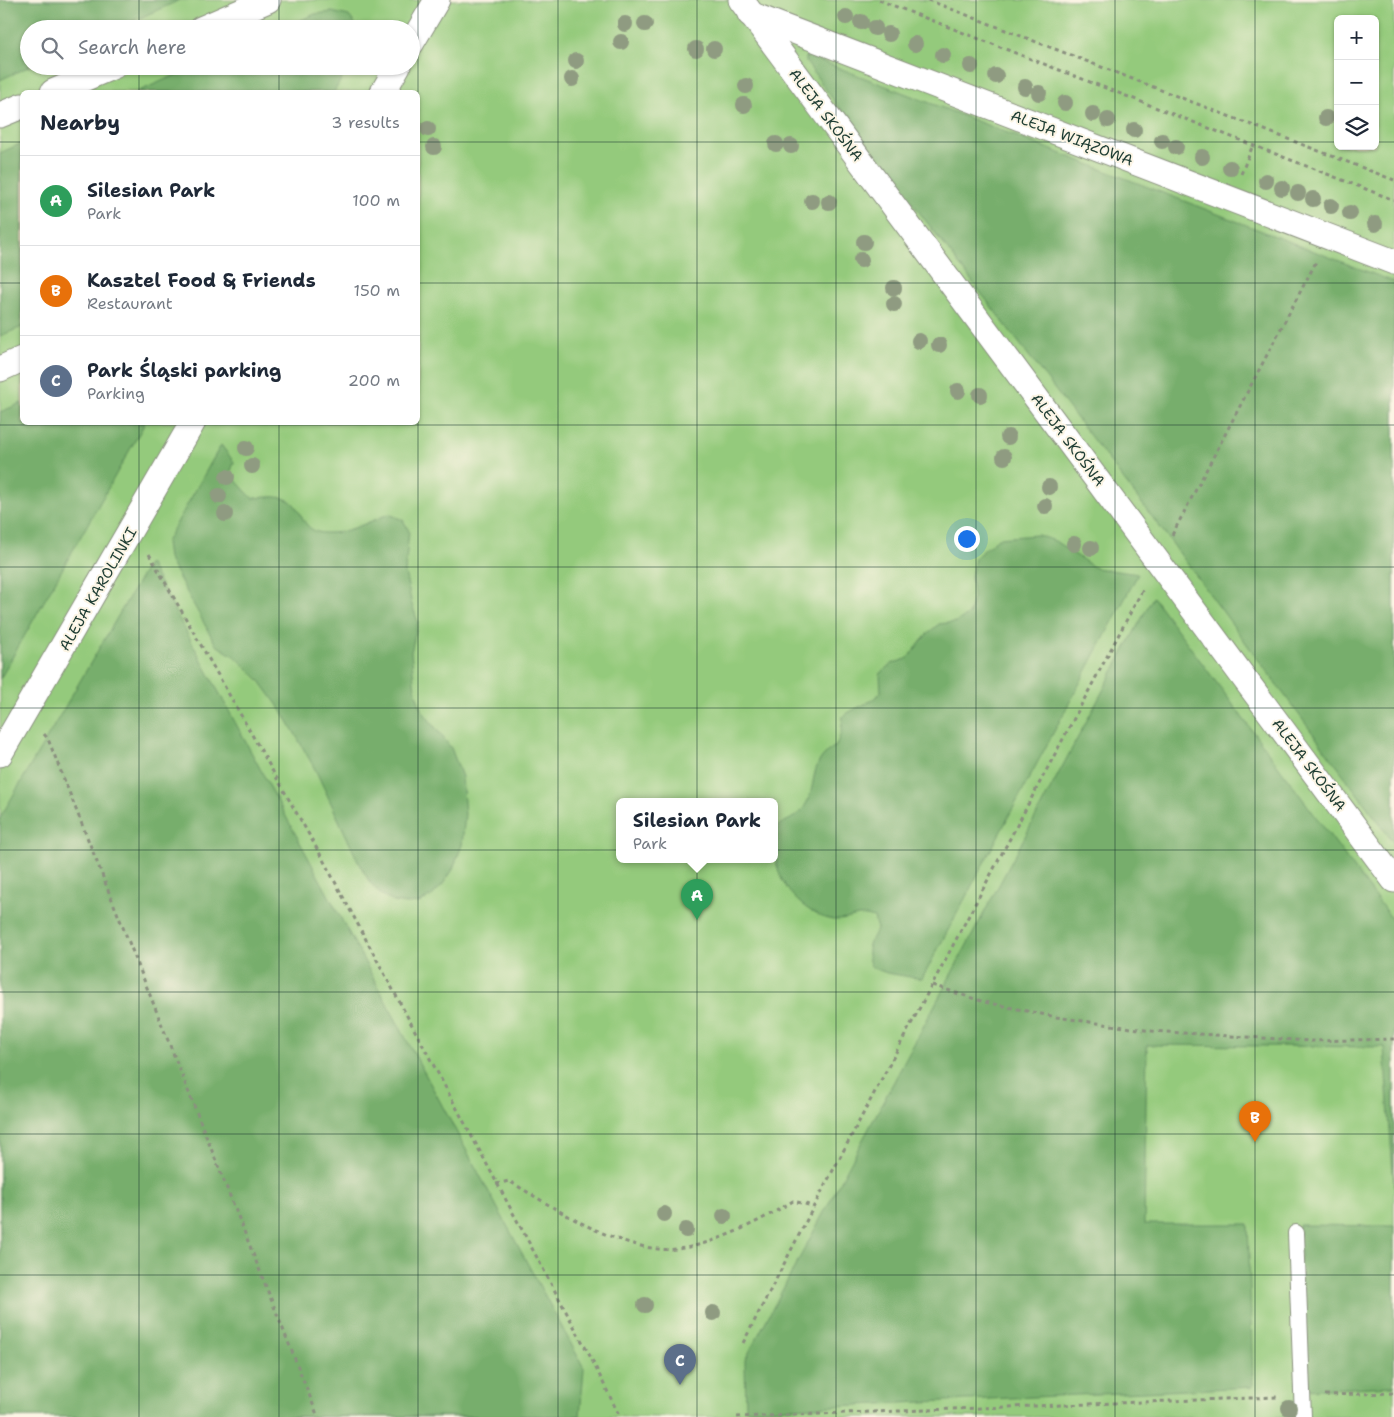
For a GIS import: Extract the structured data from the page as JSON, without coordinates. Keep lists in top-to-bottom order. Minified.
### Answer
{"streets":{"street":["ALEJA SKOŚNA","ALEJA WIĄZOWA","ALEJA KAROLINKI"]},"crossings":[["ALEJA SKOŚNA","ALEJA WIĄZOWA"]],"page":{"map_buttons":["+","−"],"search":"Search here","heading":["Nearby","3 results"],"list":[{"mark":"A","name":"Silesian Park","note":"Park","value":"100 m"},{"mark":"B","name":"Kasztel Food & Friends","note":"Restaurant","value":"150 m"},{"mark":"C","name":"Park Śląski parking","note":"Parking","value":"200 m"}],"popup":["Silesian Park","Park"],"pins":["A","B","C"]}}
